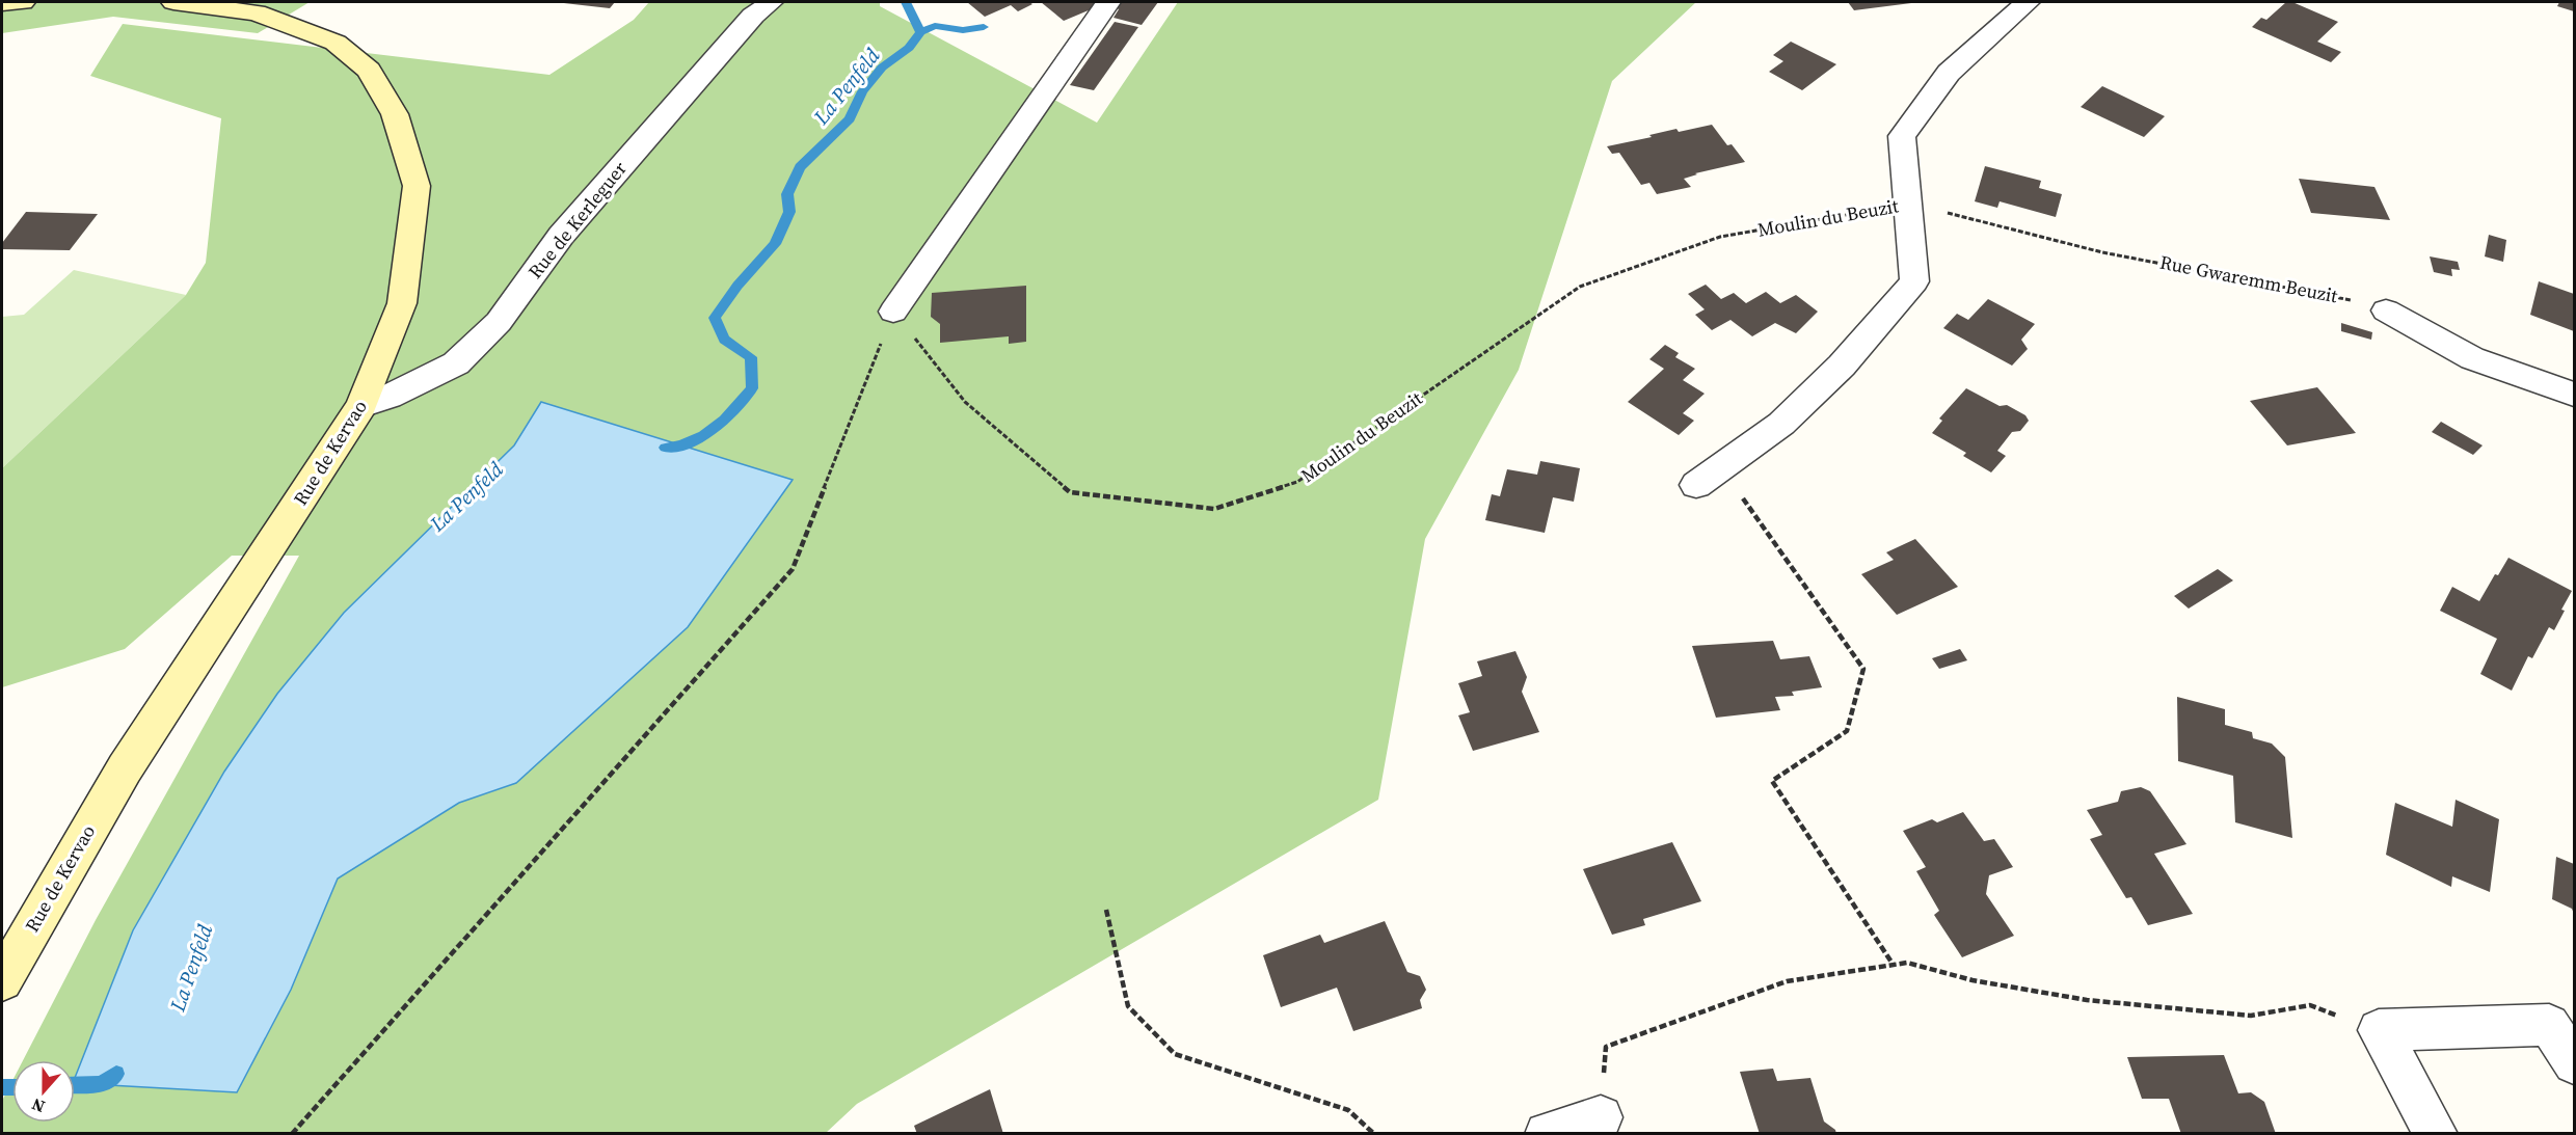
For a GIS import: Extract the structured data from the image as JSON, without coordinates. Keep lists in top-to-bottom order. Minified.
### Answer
{"streets":{"main road":["Rue de Kervao"],"street":["Rue de Kerleguer"],"path":["Moulin du Beuzit","Rue Gwaremm Beuzit"]},"crossings":[["Moulin du Beuzit","Rue Gwaremm Beuzit"],["Rue de Kerleguer","Rue de Kervao"]],"water":["La Penfeld"],"north":"bottom"}
